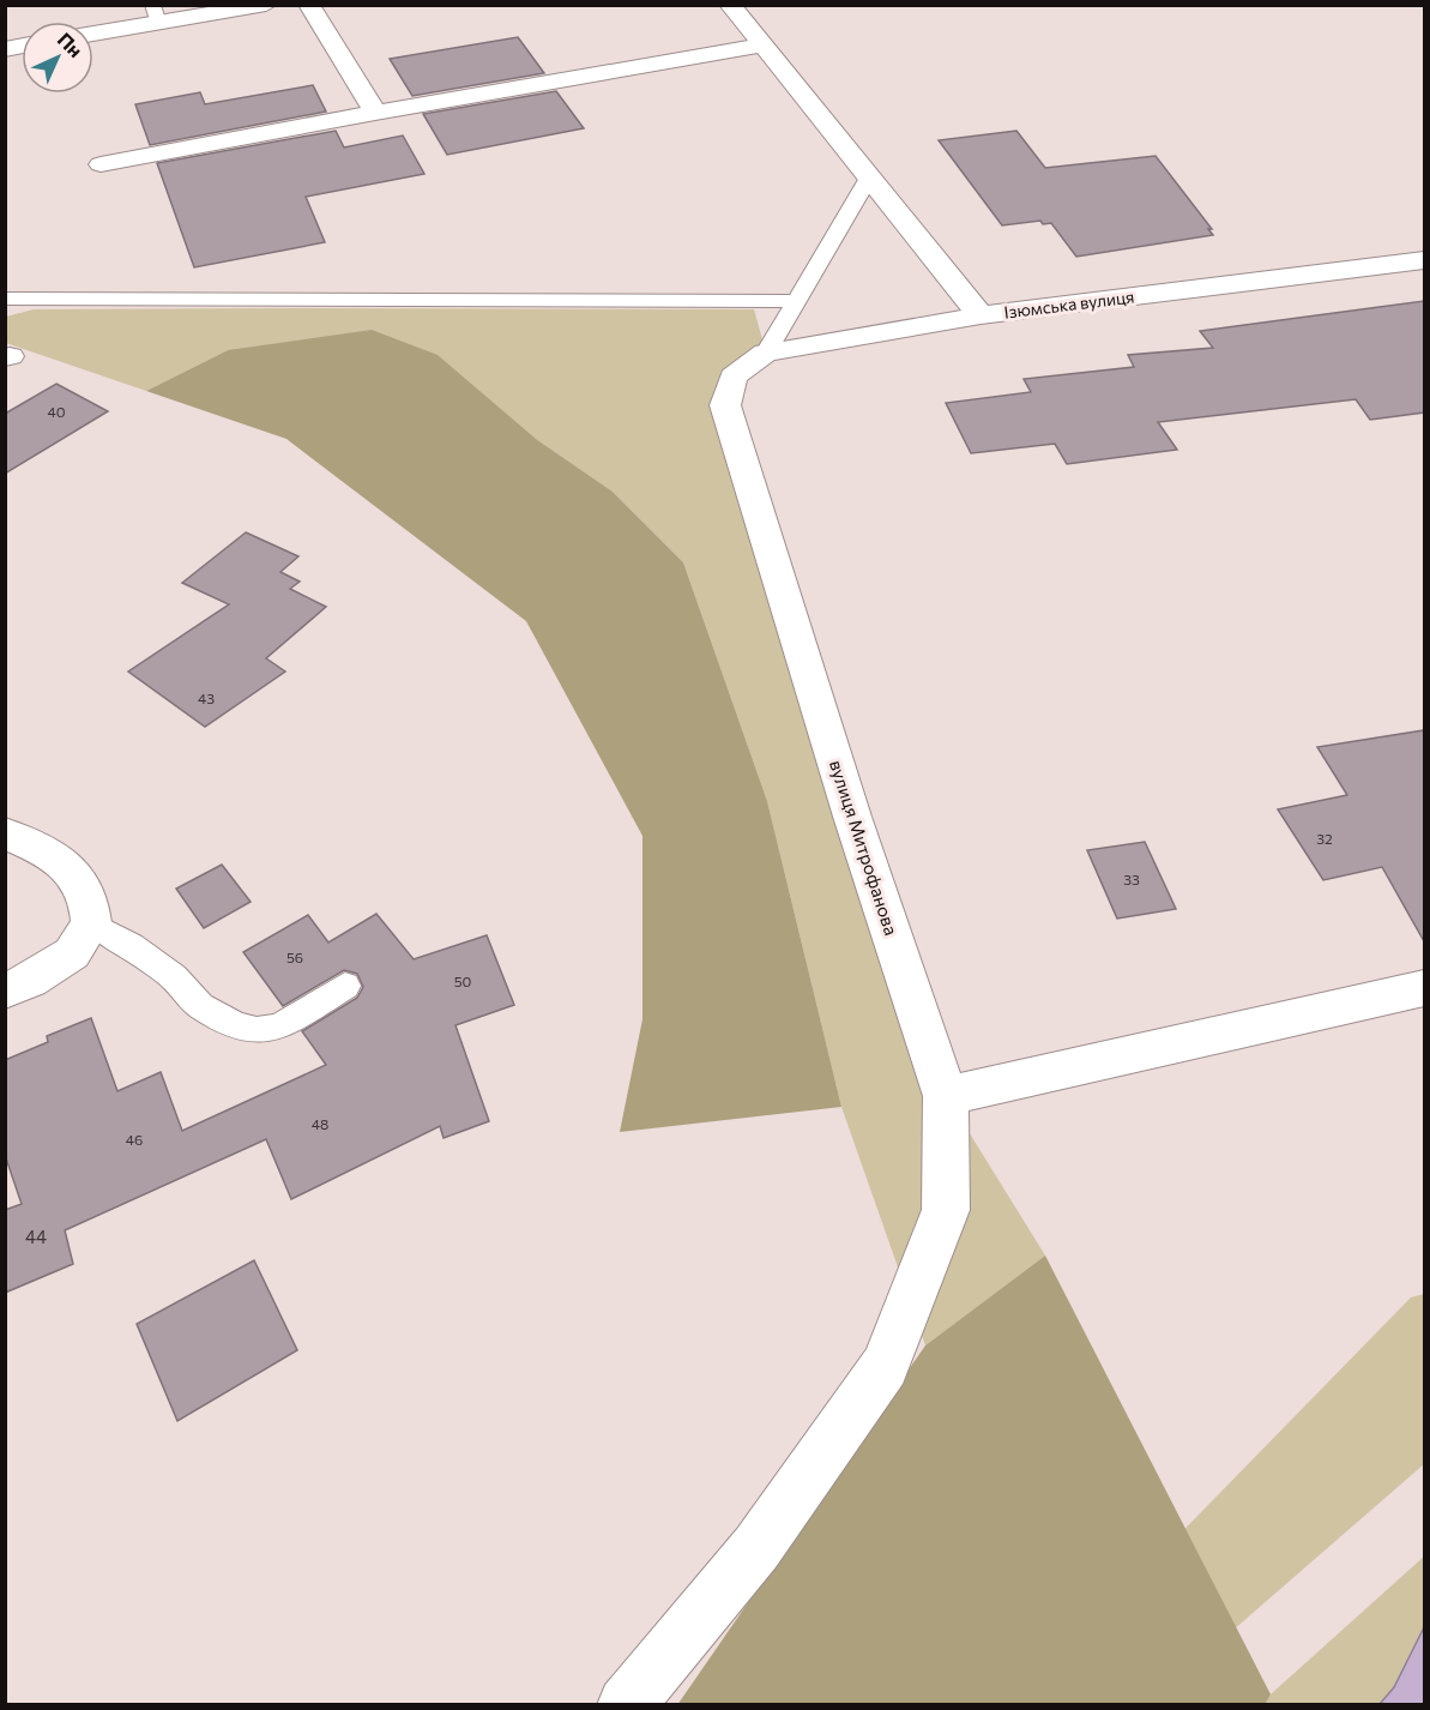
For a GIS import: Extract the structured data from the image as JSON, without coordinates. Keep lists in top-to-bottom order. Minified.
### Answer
{"streets":{"street":["Ізюмська вулиця","вулиця Митрофанова"]},"crossings":[["Ізюмська вулиця","вулиця Митрофанова"]],"house_numbers":["40","43","32","33","56","50","48","46","44"],"north":"top right"}
